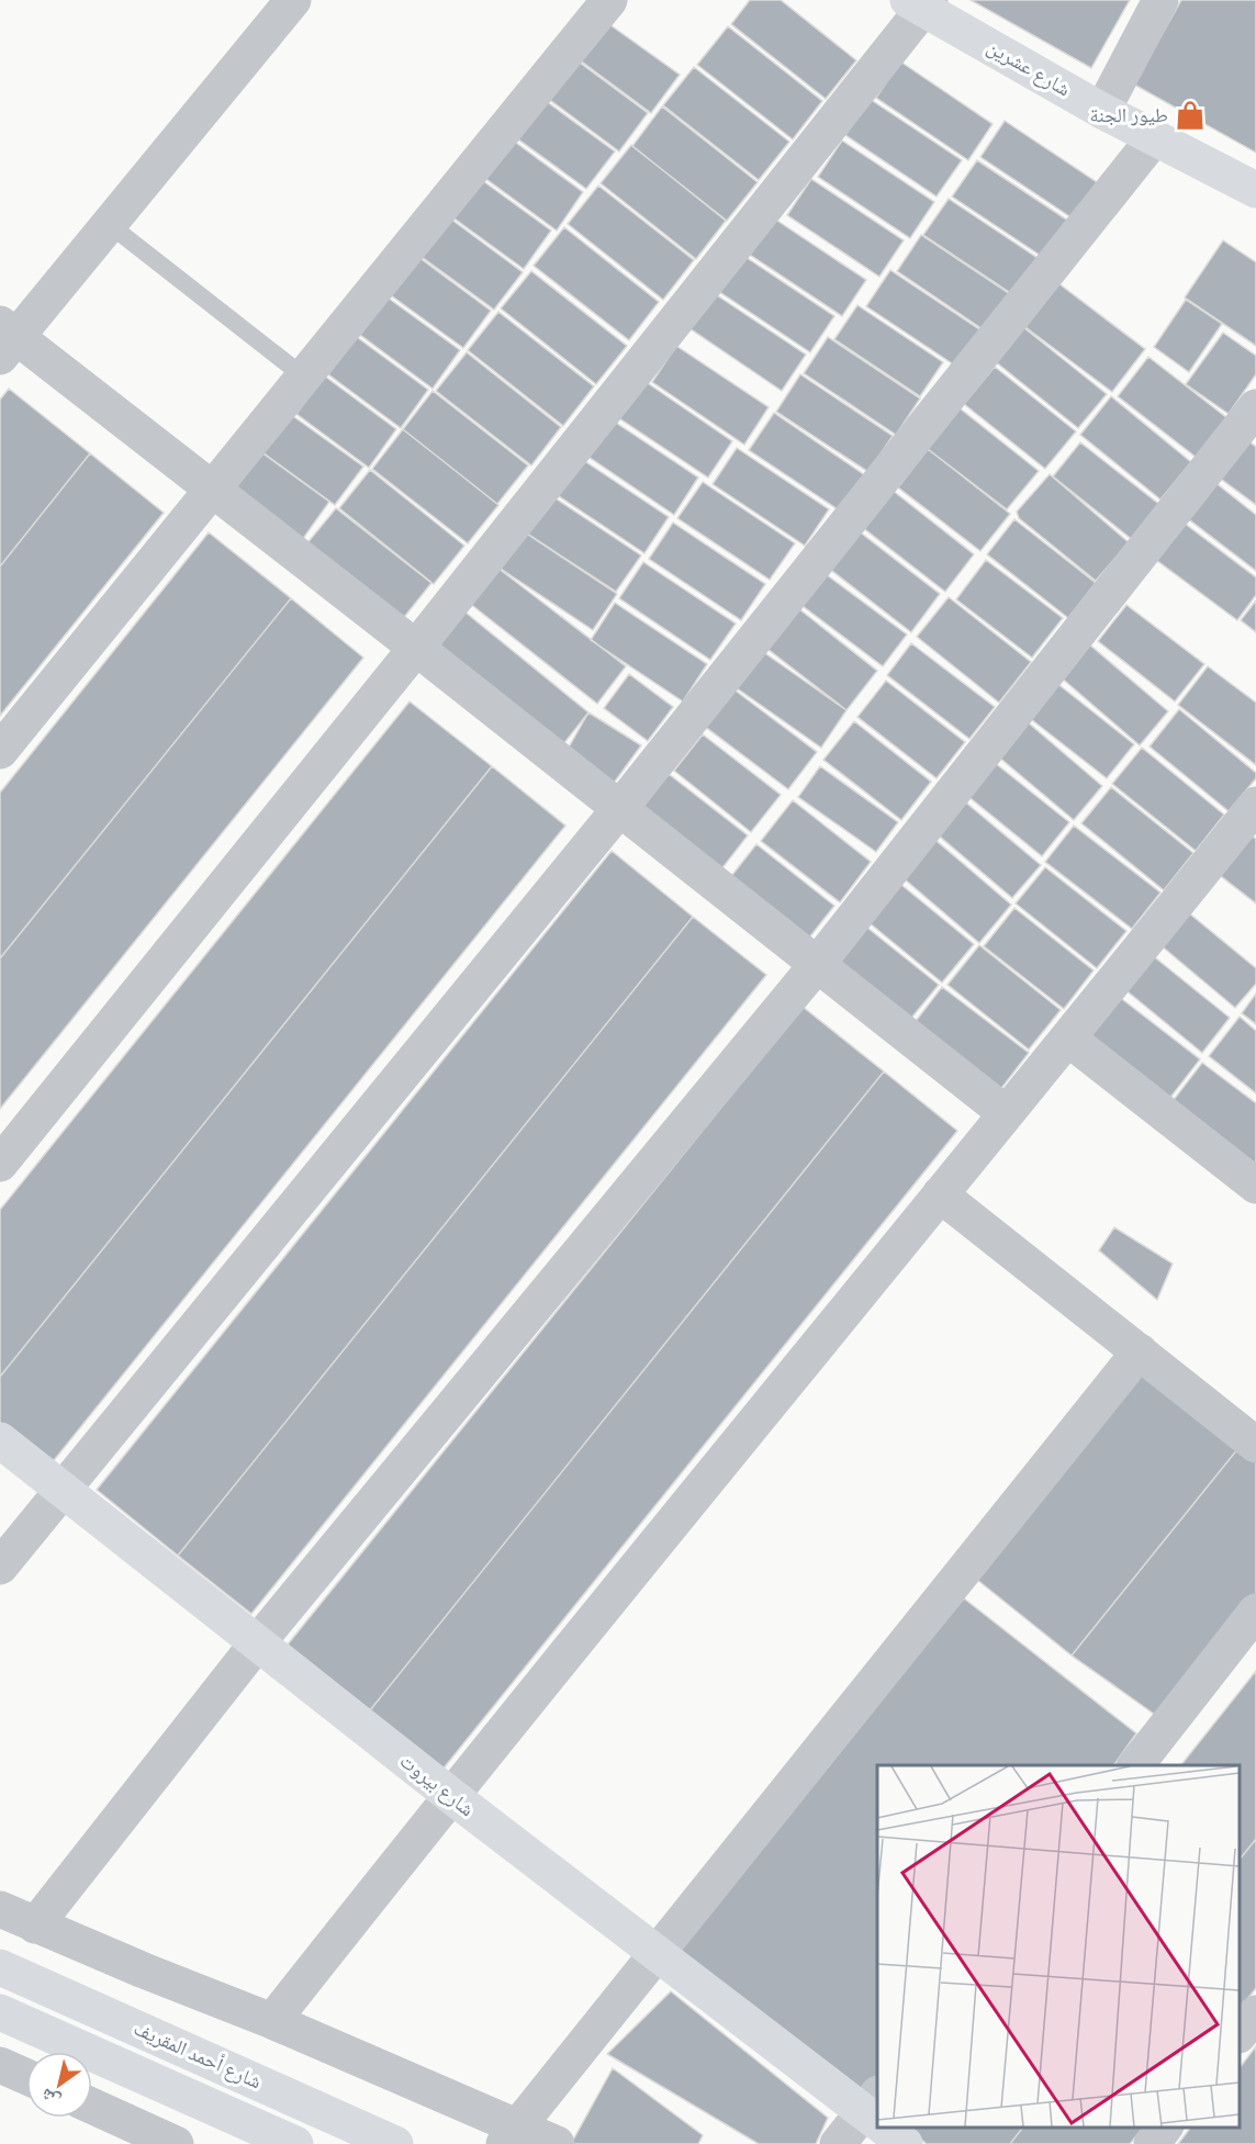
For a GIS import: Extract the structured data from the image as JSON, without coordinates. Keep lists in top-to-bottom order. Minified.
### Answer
{"streets":{"main road":["شارع عشرين","شارع بيروت","شارع أحمد المقريف"]},"places":{"shop":["طيور الجنة"]},"north":"bottom left"}
